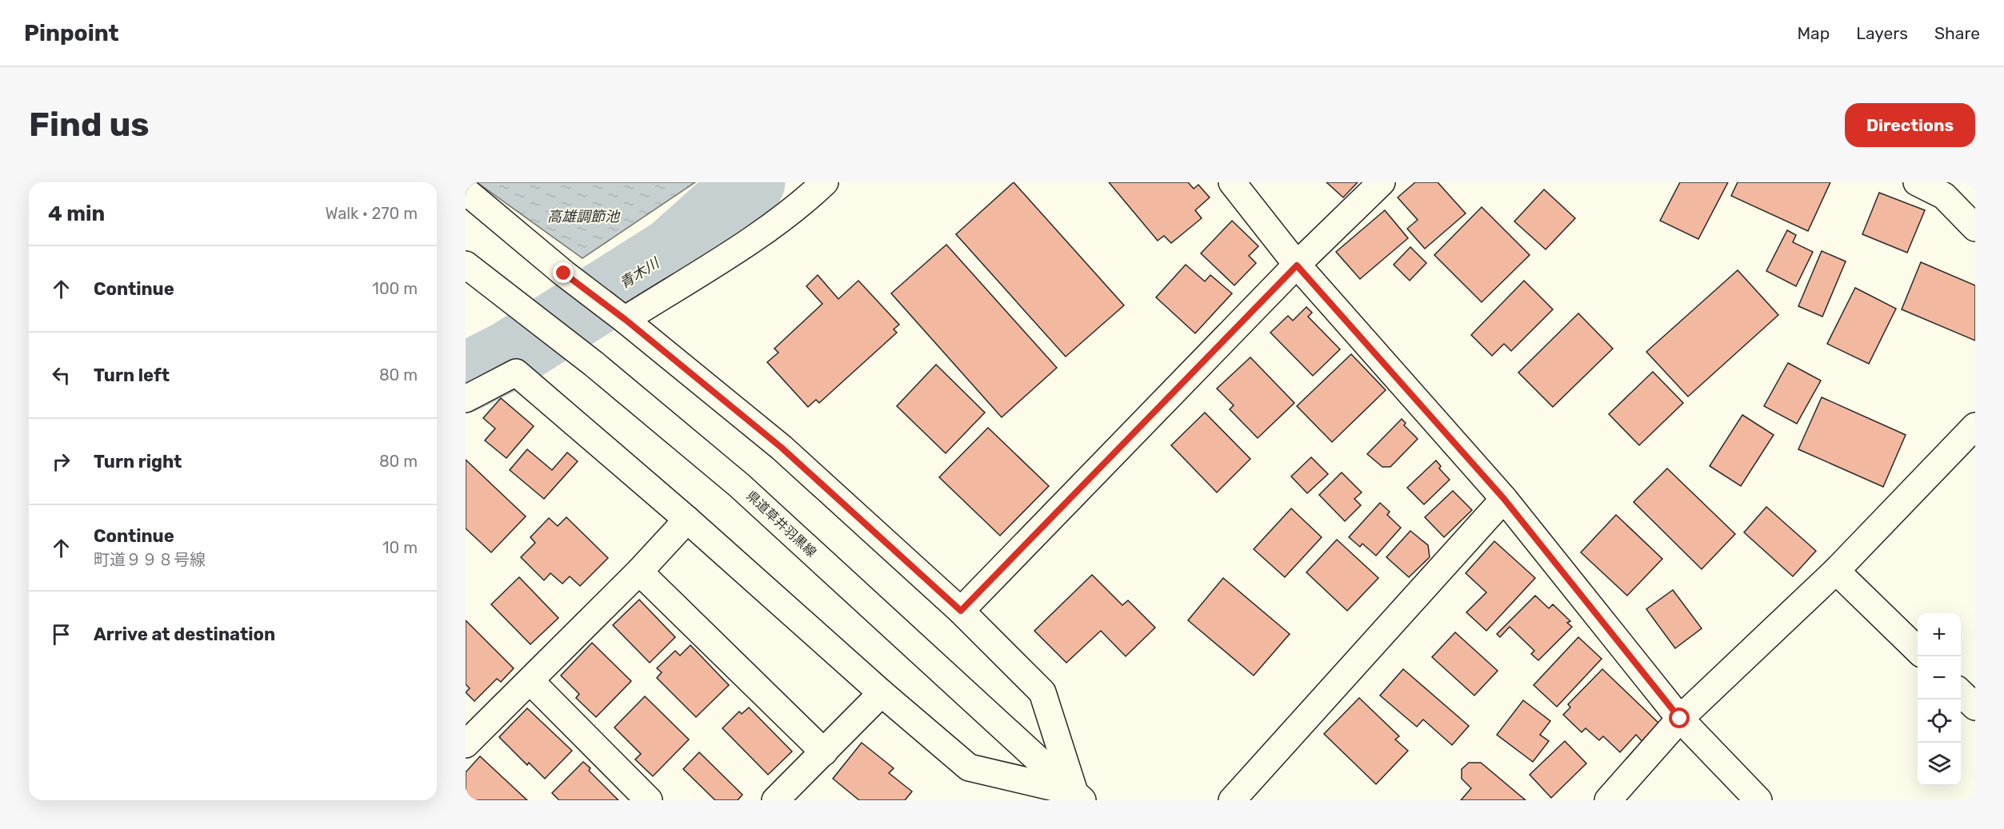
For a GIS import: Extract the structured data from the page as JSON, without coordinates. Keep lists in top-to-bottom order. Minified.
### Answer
{"streets":{"street":["県道草井羽黒線"]},"water":["高雄調節池","青木川"],"page":{"header":"Pinpoint","nav":["Map","Layers","Share"],"buttons":"Directions","title":"Find us","heading":["4 min","Walk · 270 m"],"list":[["Continue","100 m"],["Turn left","80 m"],["Turn right","80 m"],["Continue","町道９９８号線","10 m"],"Arrive at destination"],"map_buttons":["+","−"]}}
